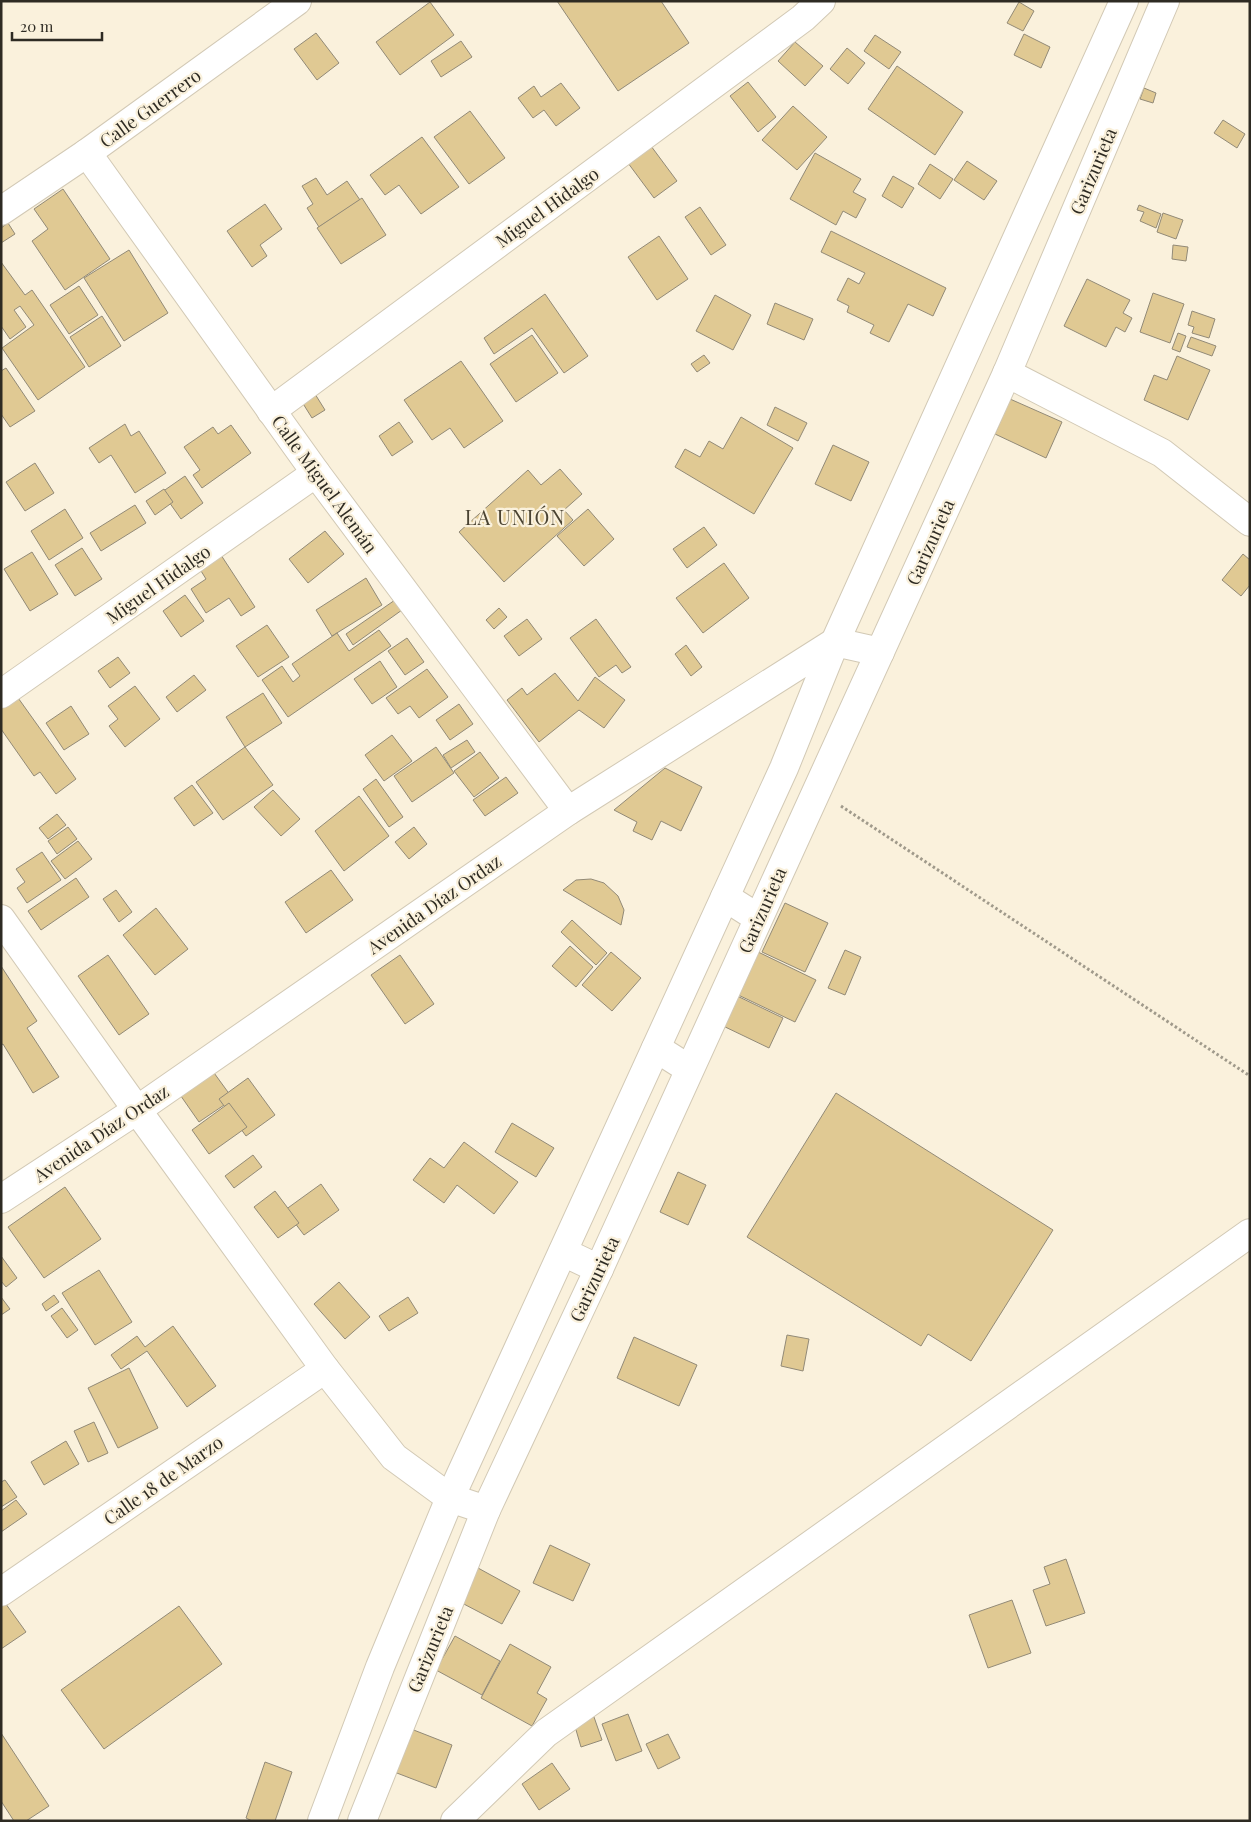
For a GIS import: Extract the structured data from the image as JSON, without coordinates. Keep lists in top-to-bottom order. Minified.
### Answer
{"streets":{"street":["Calle Guerrero","Garizurieta","Miguel Hidalgo","Calle Miguel Alemán","Avenida Díaz Ordaz","Calle 18 de Marzo"]},"crossings":[["Calle Guerrero","Calle Miguel Alemán"],["Miguel Hidalgo","Calle Miguel Alemán"],["Calle Miguel Alemán","Avenida Díaz Ordaz"]],"districts":["LA UNIÓN"],"scale_bar":"20 m"}
